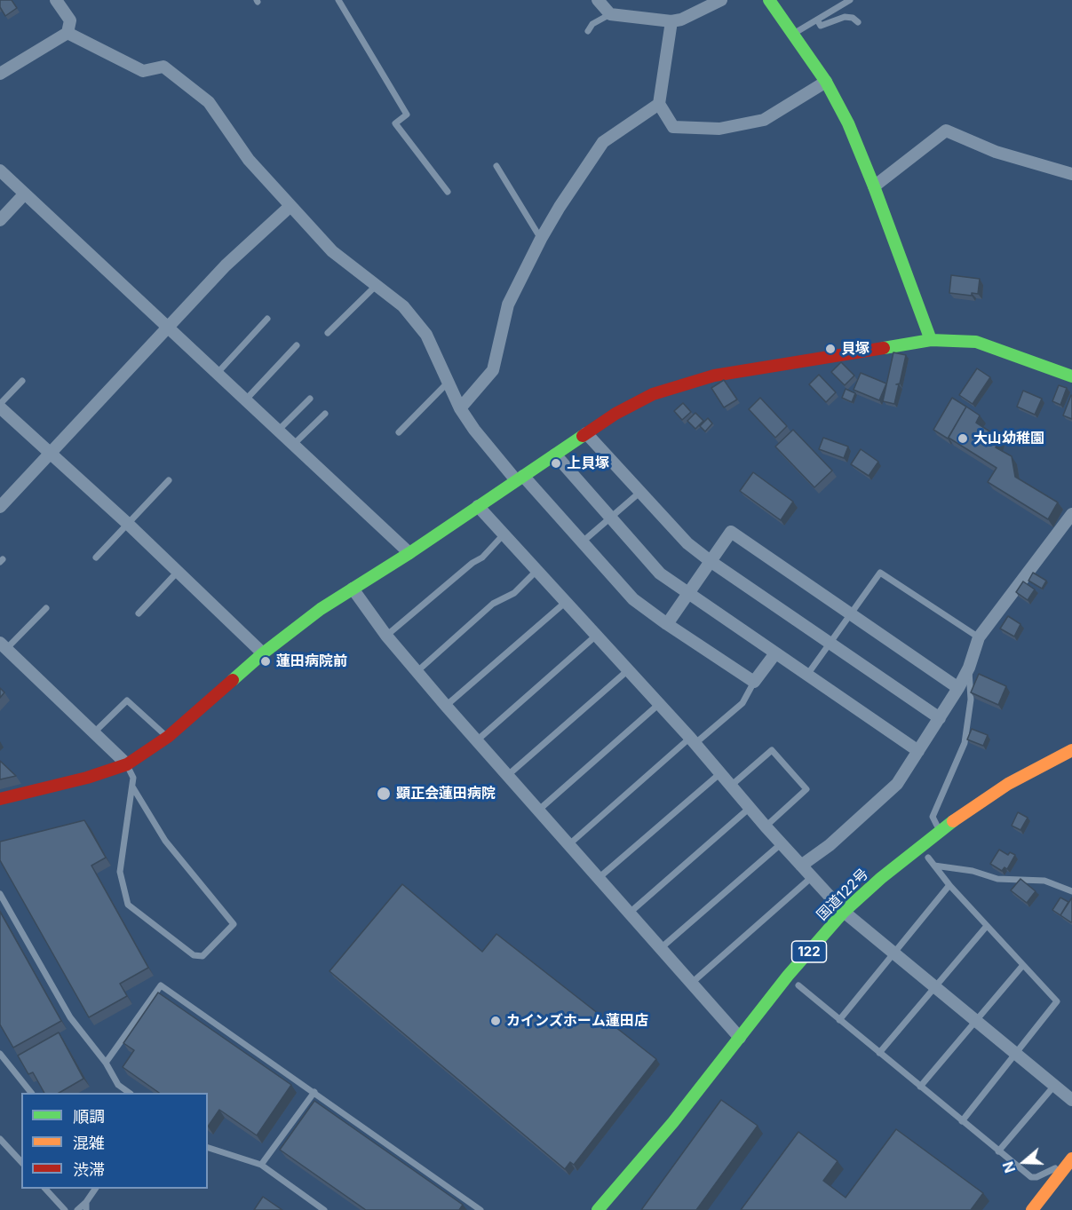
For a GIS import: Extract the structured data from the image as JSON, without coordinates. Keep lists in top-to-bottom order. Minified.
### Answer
{"streets":{"main road":["国道122号","122"]},"places":["貝塚","大山幼稚園","上貝塚","蓮田病院前","顕正会蓮田病院","カインズホーム蓮田店"],"legend":["順調","混雑","渋滞"],"north":"left"}
